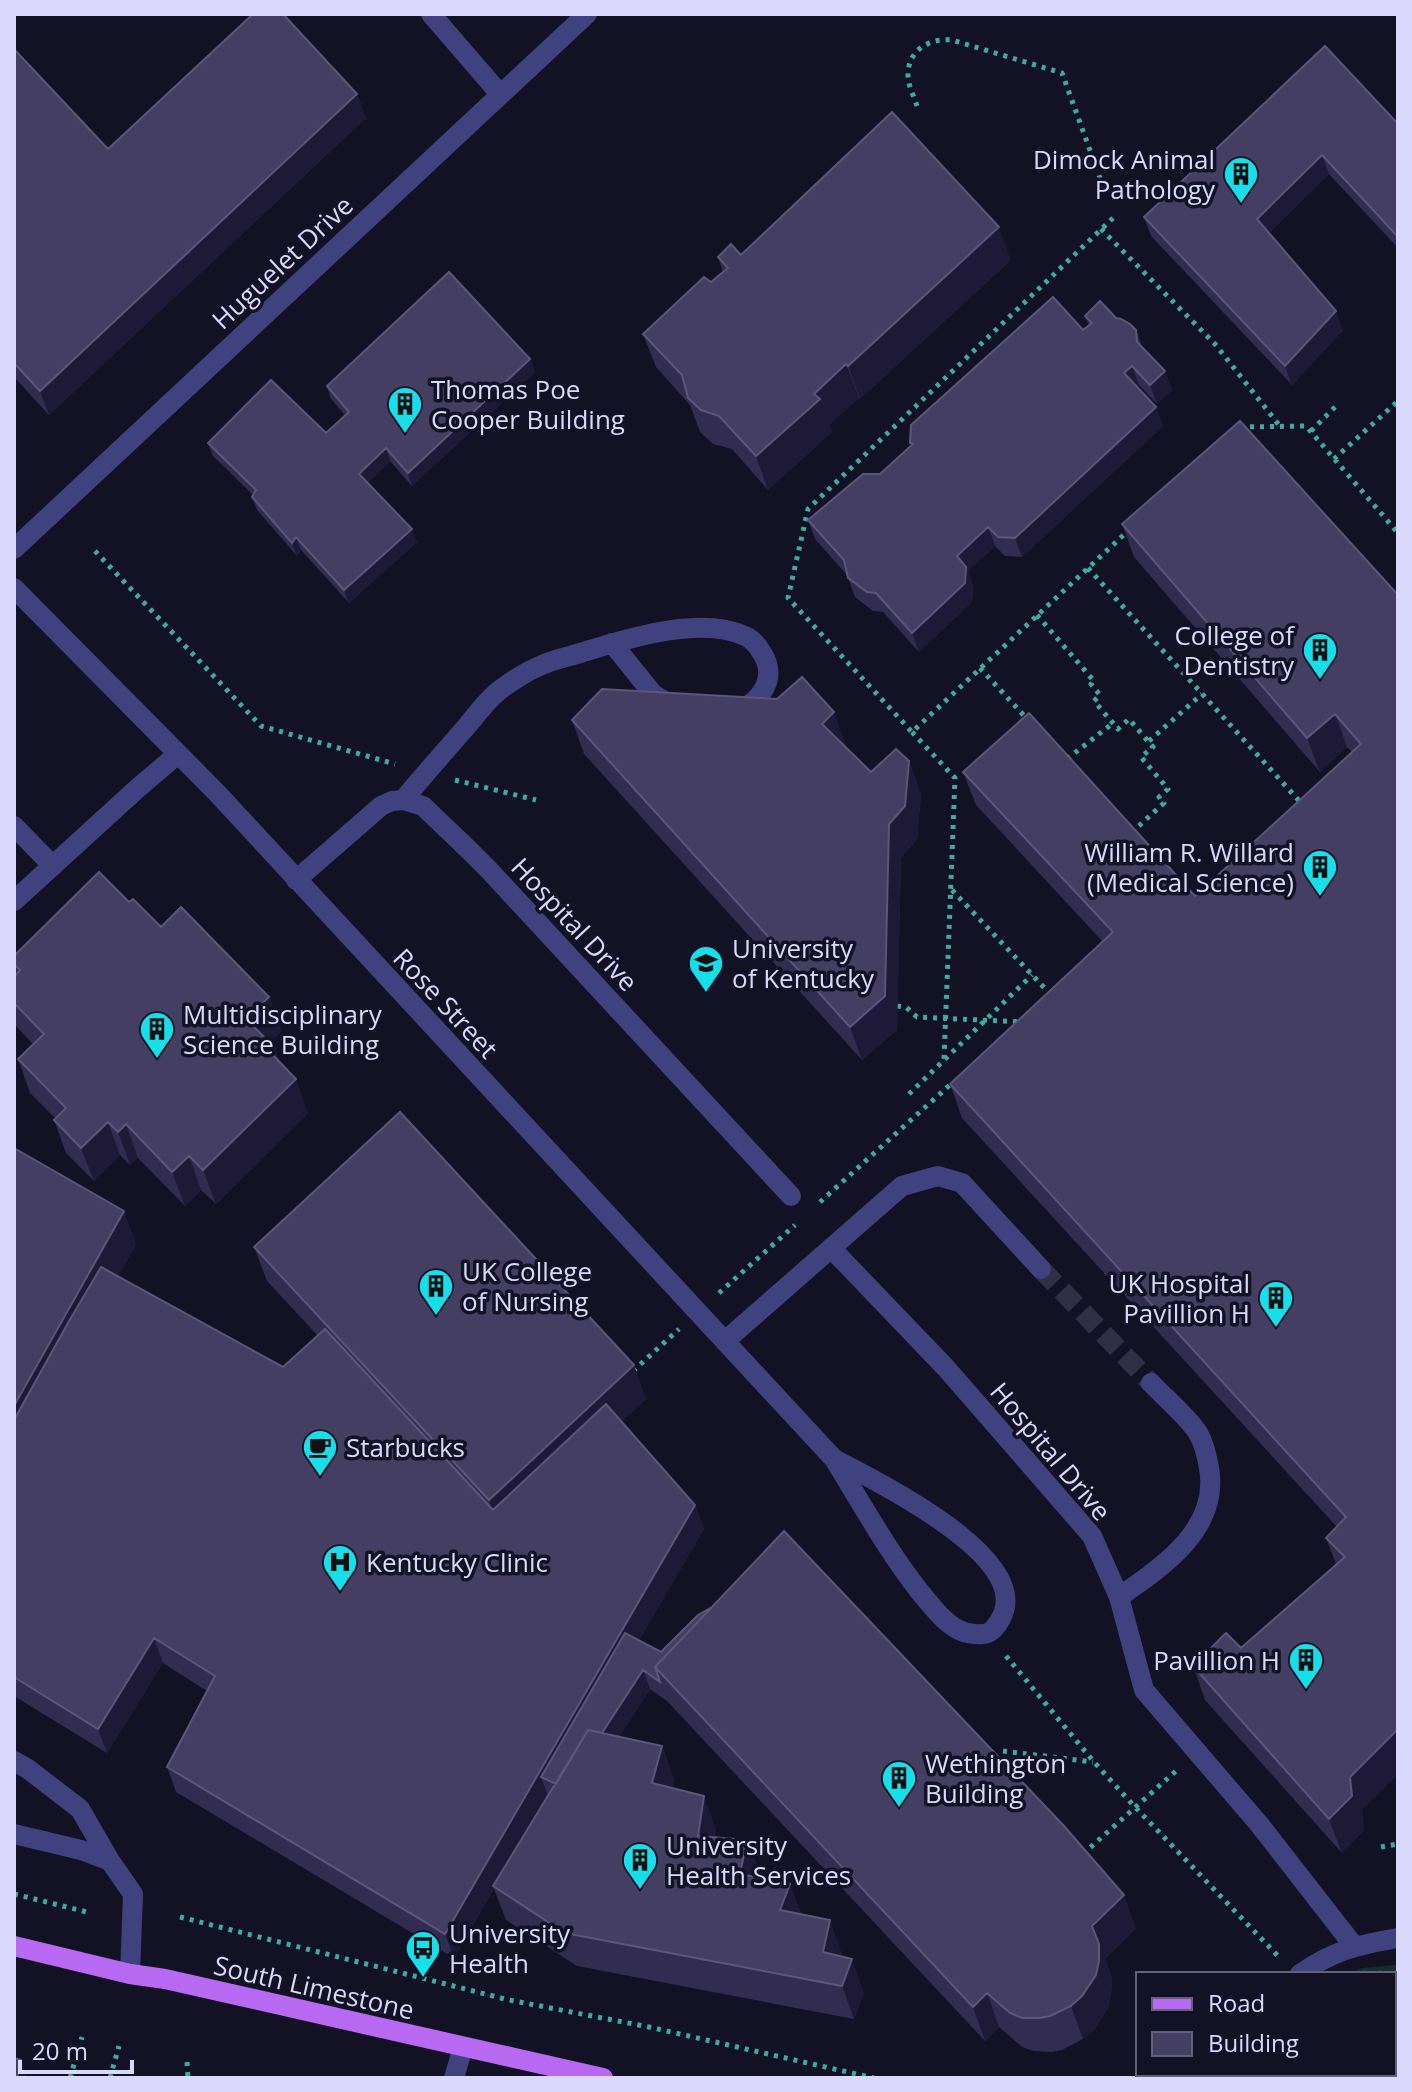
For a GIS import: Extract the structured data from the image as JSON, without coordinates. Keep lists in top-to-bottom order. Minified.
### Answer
{"streets":{"main road":["South Limestone"],"street":["Huguelet Drive","Hospital Drive","Rose Street"]},"places":{"building":["Dimock Animal Pathology","Thomas Poe Cooper Building","College of Dentistry","William R. Willard (Medical Science)","Multidisciplinary Science Building","UK College of Nursing","UK Hospital Pavillion H","Pavillion H","Wethington Building","University Health Services"],"school or university":["University of Kentucky"],"cafe":["Starbucks"],"hospital":["Kentucky Clinic"],"bus stop":["University Health"]},"legend":["Road","Building"],"scale_bar":"20 m"}
